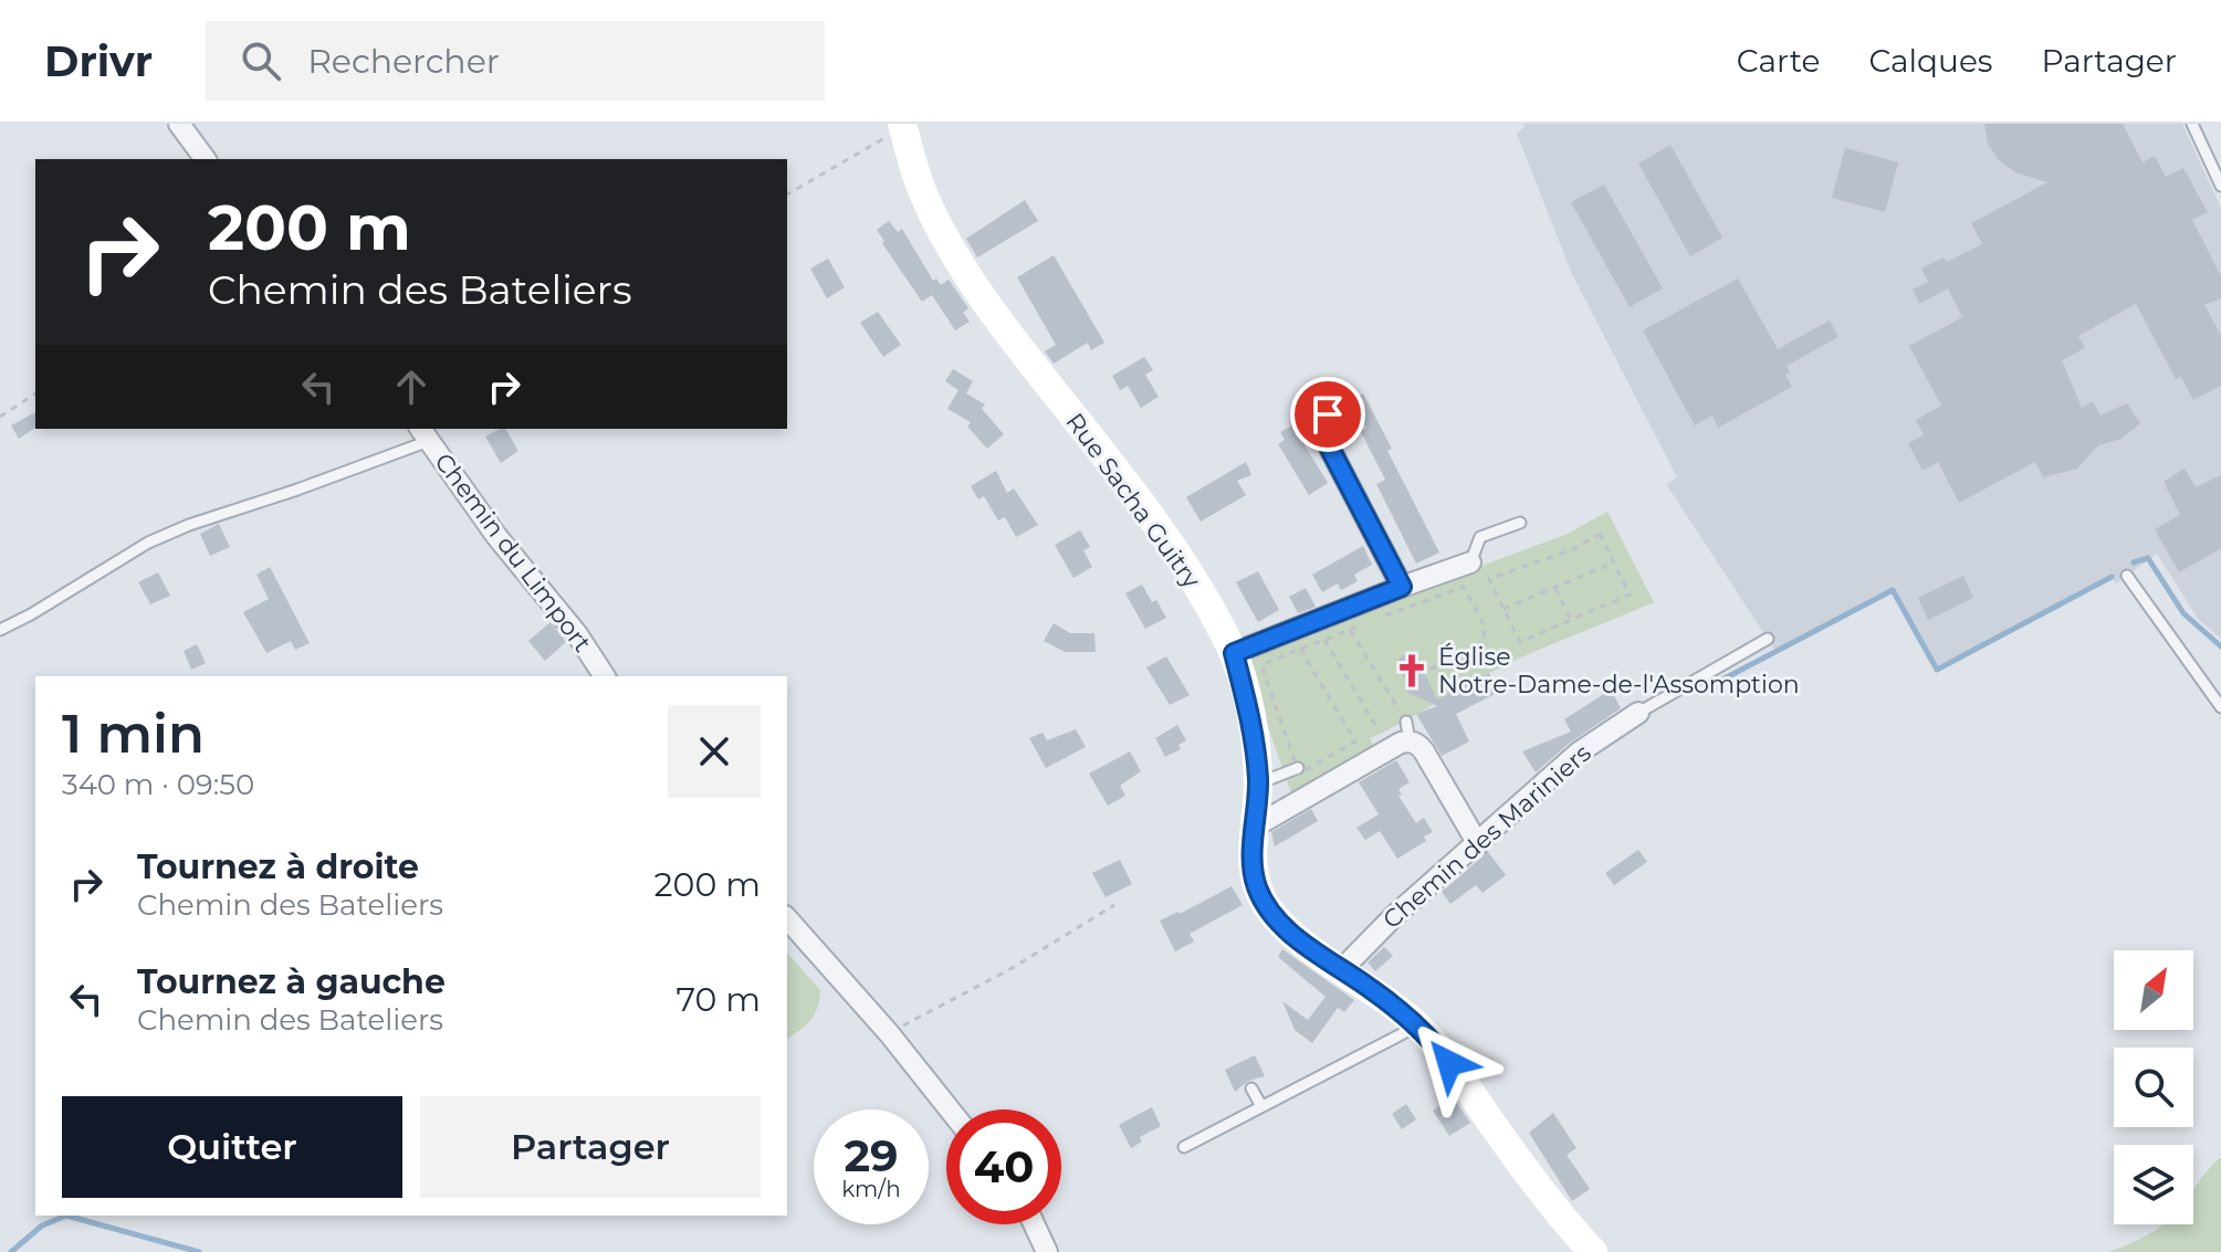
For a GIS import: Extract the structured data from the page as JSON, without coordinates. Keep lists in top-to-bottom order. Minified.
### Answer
{"streets":{"street":["Rue Sacha Guitry","Chemin du Limport","Chemin des Mariniers"]},"crossings":[["Rue Sacha Guitry","Chemin des Mariniers"]],"places":{"church":["Église Notre-Dame-de-l'Assomption"]},"north":"top right","page":{"header":"Drivr","search":"Rechercher","nav":["Carte","Calques","Partager"],"turn":["200 m","Chemin des Bateliers"],"heading":["1 min","340 m · 09:50"],"list":[{"name":"Tournez à droite","note":"Chemin des Bateliers","value":"200 m"},{"name":"Tournez à gauche","note":"Chemin des Bateliers","value":"70 m"}],"buttons":["Quitter","Partager"],"speed":"29 km/h","limit":"40"}}
